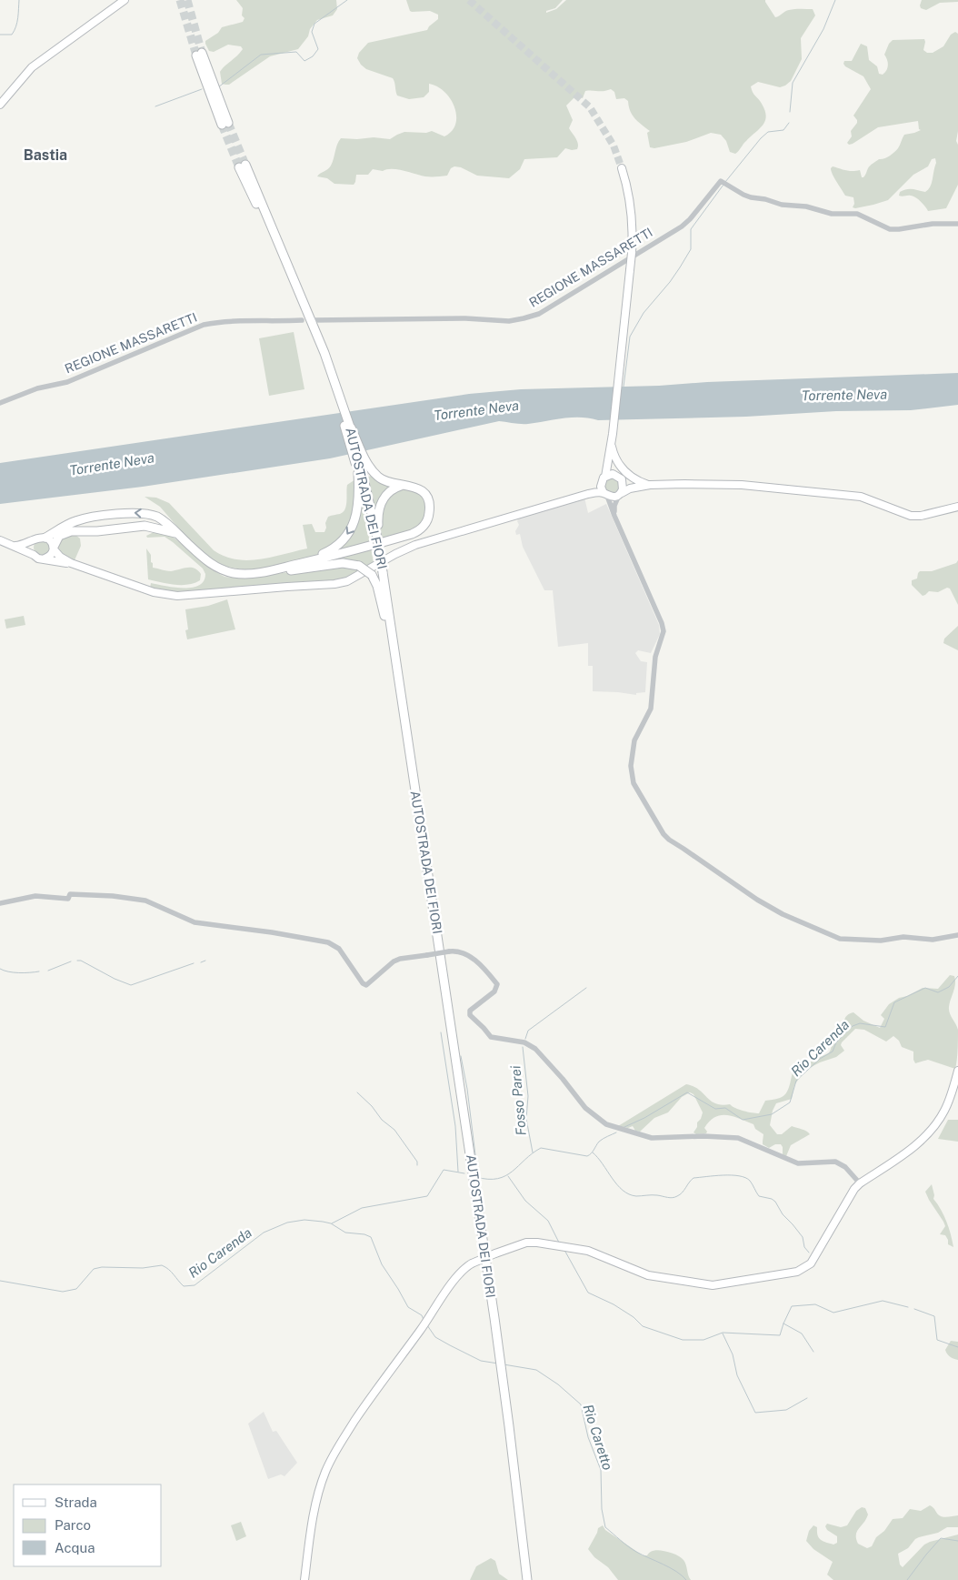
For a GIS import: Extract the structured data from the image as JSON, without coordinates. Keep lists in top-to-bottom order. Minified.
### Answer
{"streets":{"highway":["AUTOSTRADA DEI FIORI"],"street":["REGIONE MASSARETTI"]},"districts":["Bastia"],"water":["Torrente Neva","Rio Carenda","Fosso Parei","Rio Caretto"],"legend":["Strada","Parco","Acqua"]}
